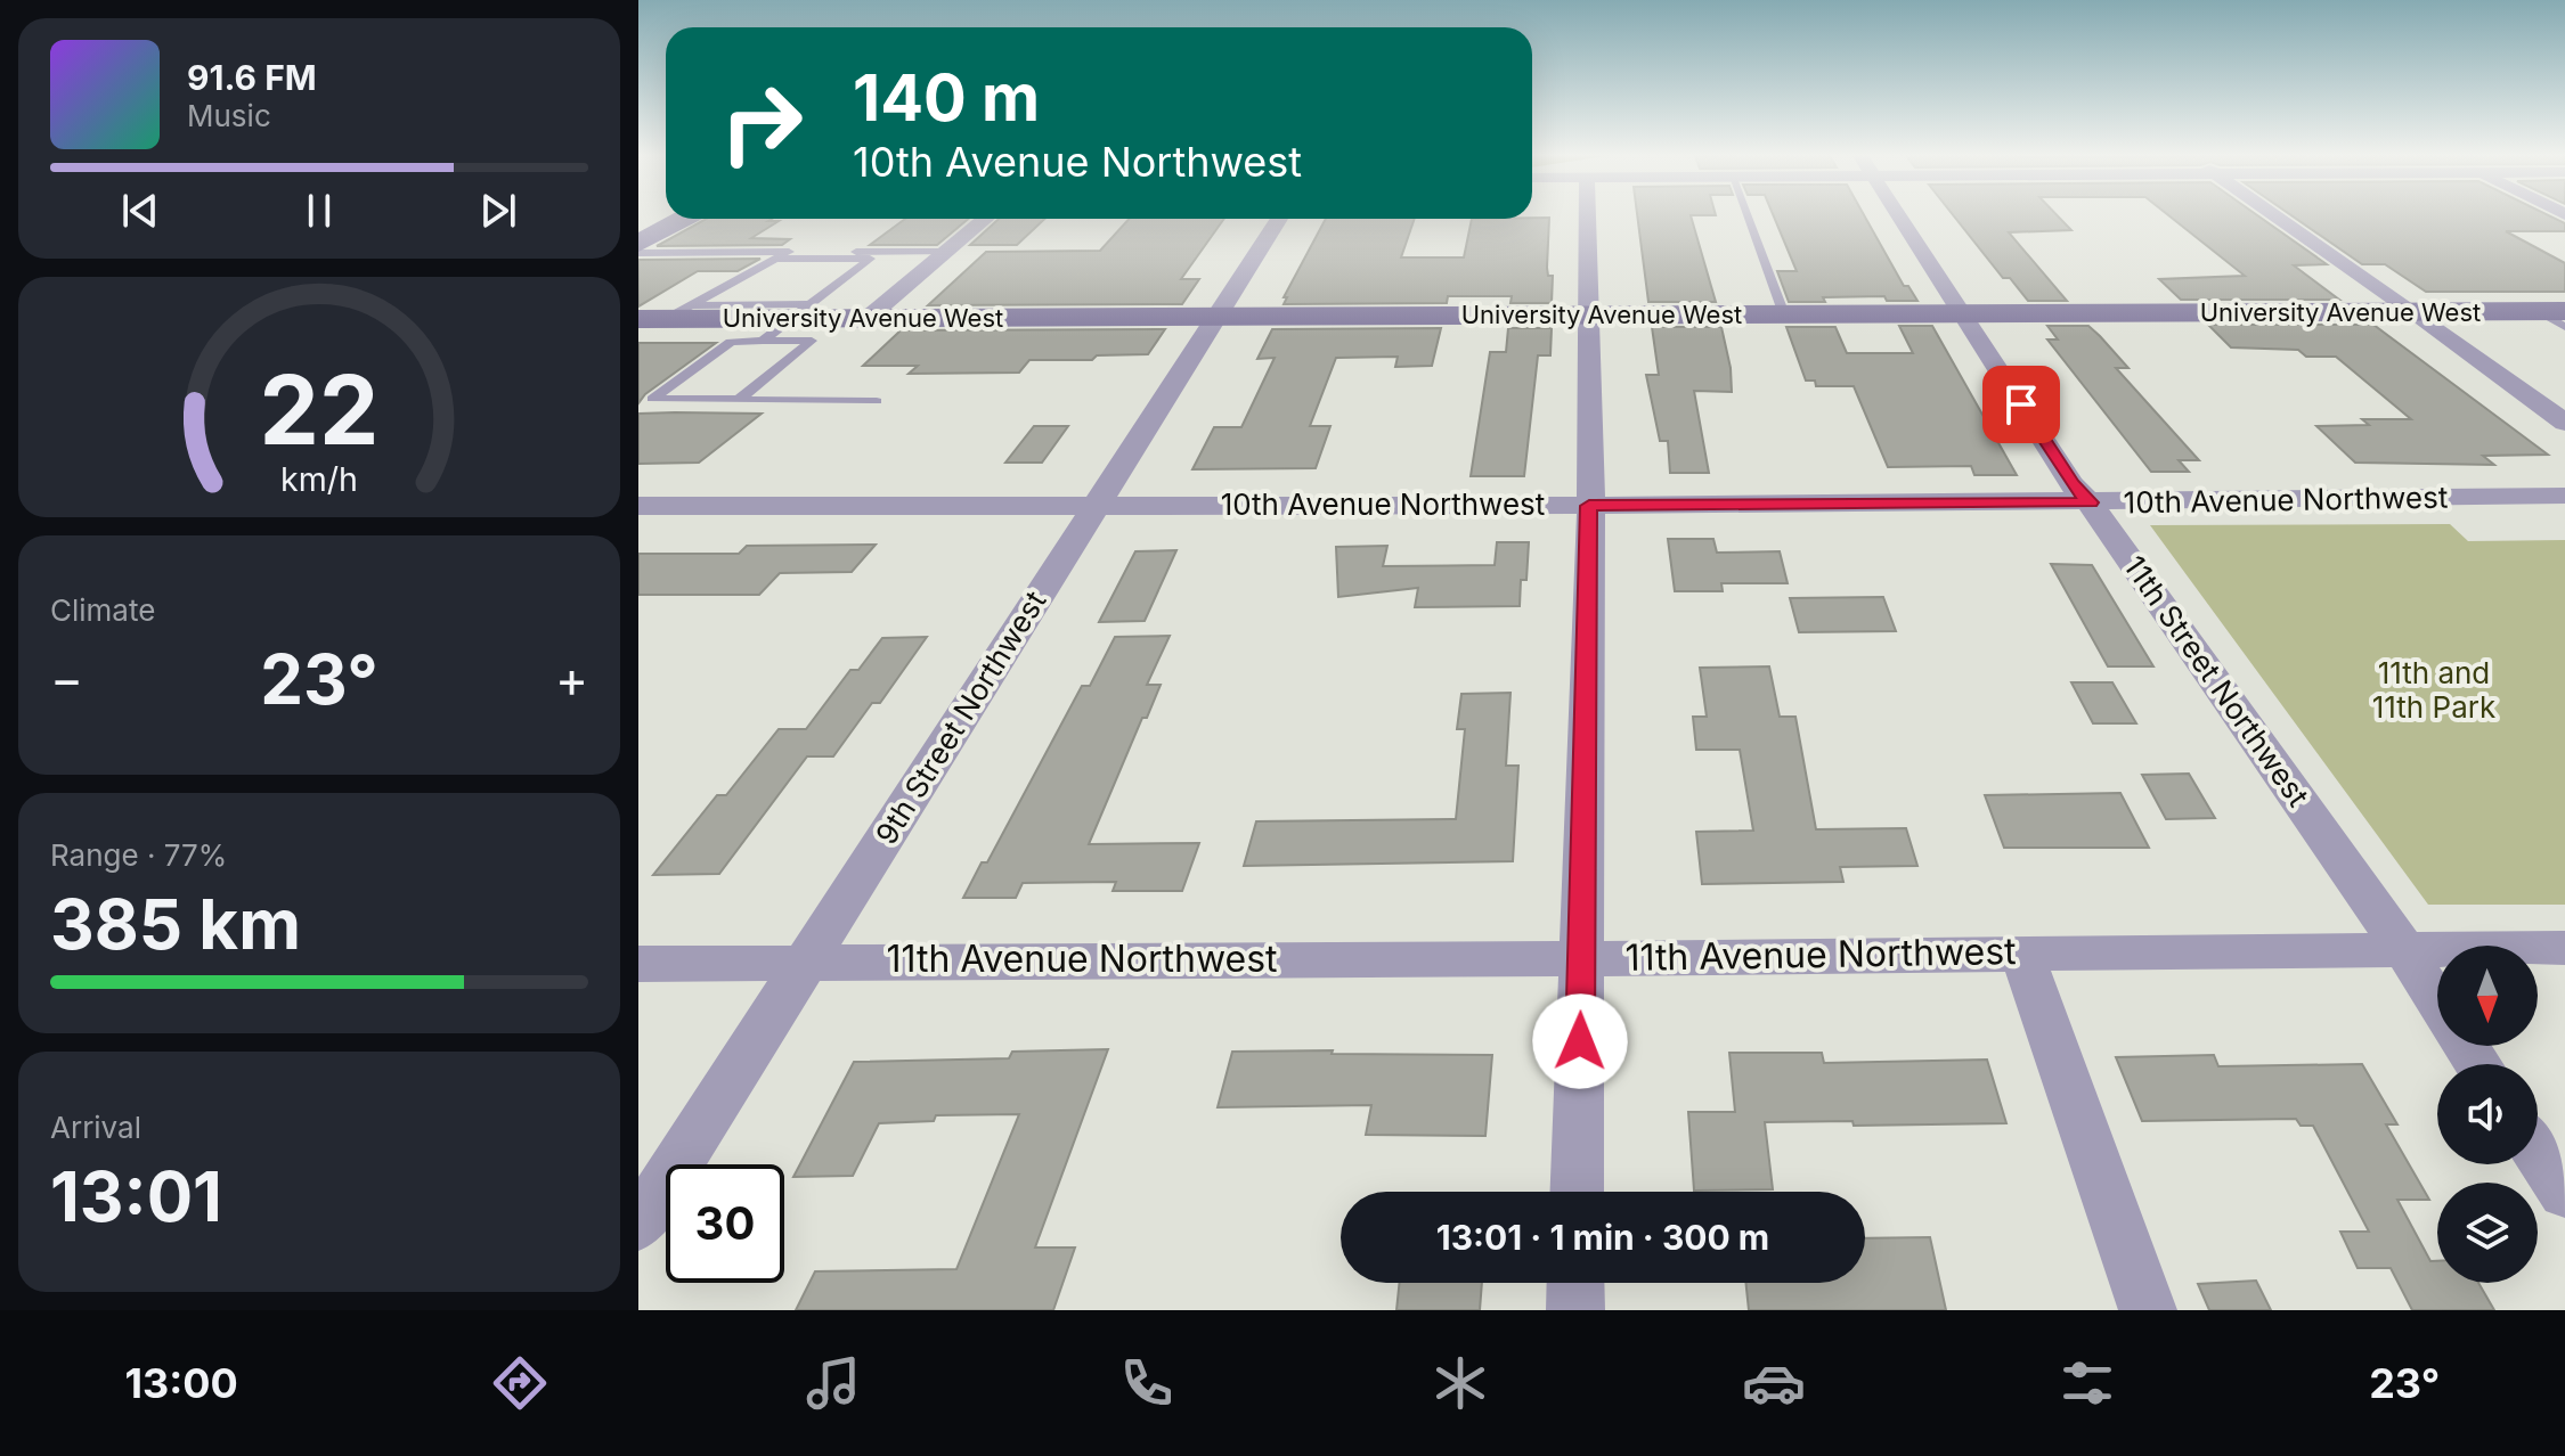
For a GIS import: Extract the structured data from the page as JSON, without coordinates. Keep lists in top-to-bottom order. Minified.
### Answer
{"streets":{"street":["University Avenue West","10th Avenue Northwest","11th Street Northwest","9th Street Northwest","11th Avenue Northwest"]},"crossings":[["University Avenue West","11th Street Northwest"],["University Avenue West","9th Street Northwest"],["10th Avenue Northwest","11th Street Northwest"],["10th Avenue Northwest","9th Street Northwest"],["11th Street Northwest","11th Avenue Northwest"],["9th Street Northwest","11th Avenue Northwest"]],"parks":["11th and 11th Park"],"north":"bottom","page":{"turn":["140 m","10th Avenue Northwest"],"song":["91.6 FM","Music"],"tile":["Climate",["Range · 77%","385 km"],["Arrival","13:01"]],"heat":["−","23°","+"],"limit":"30","trip":"13:01 · 1 min · 300 m","tabs":["13:00","23°"],"gauge":["22","km/h"]}}
